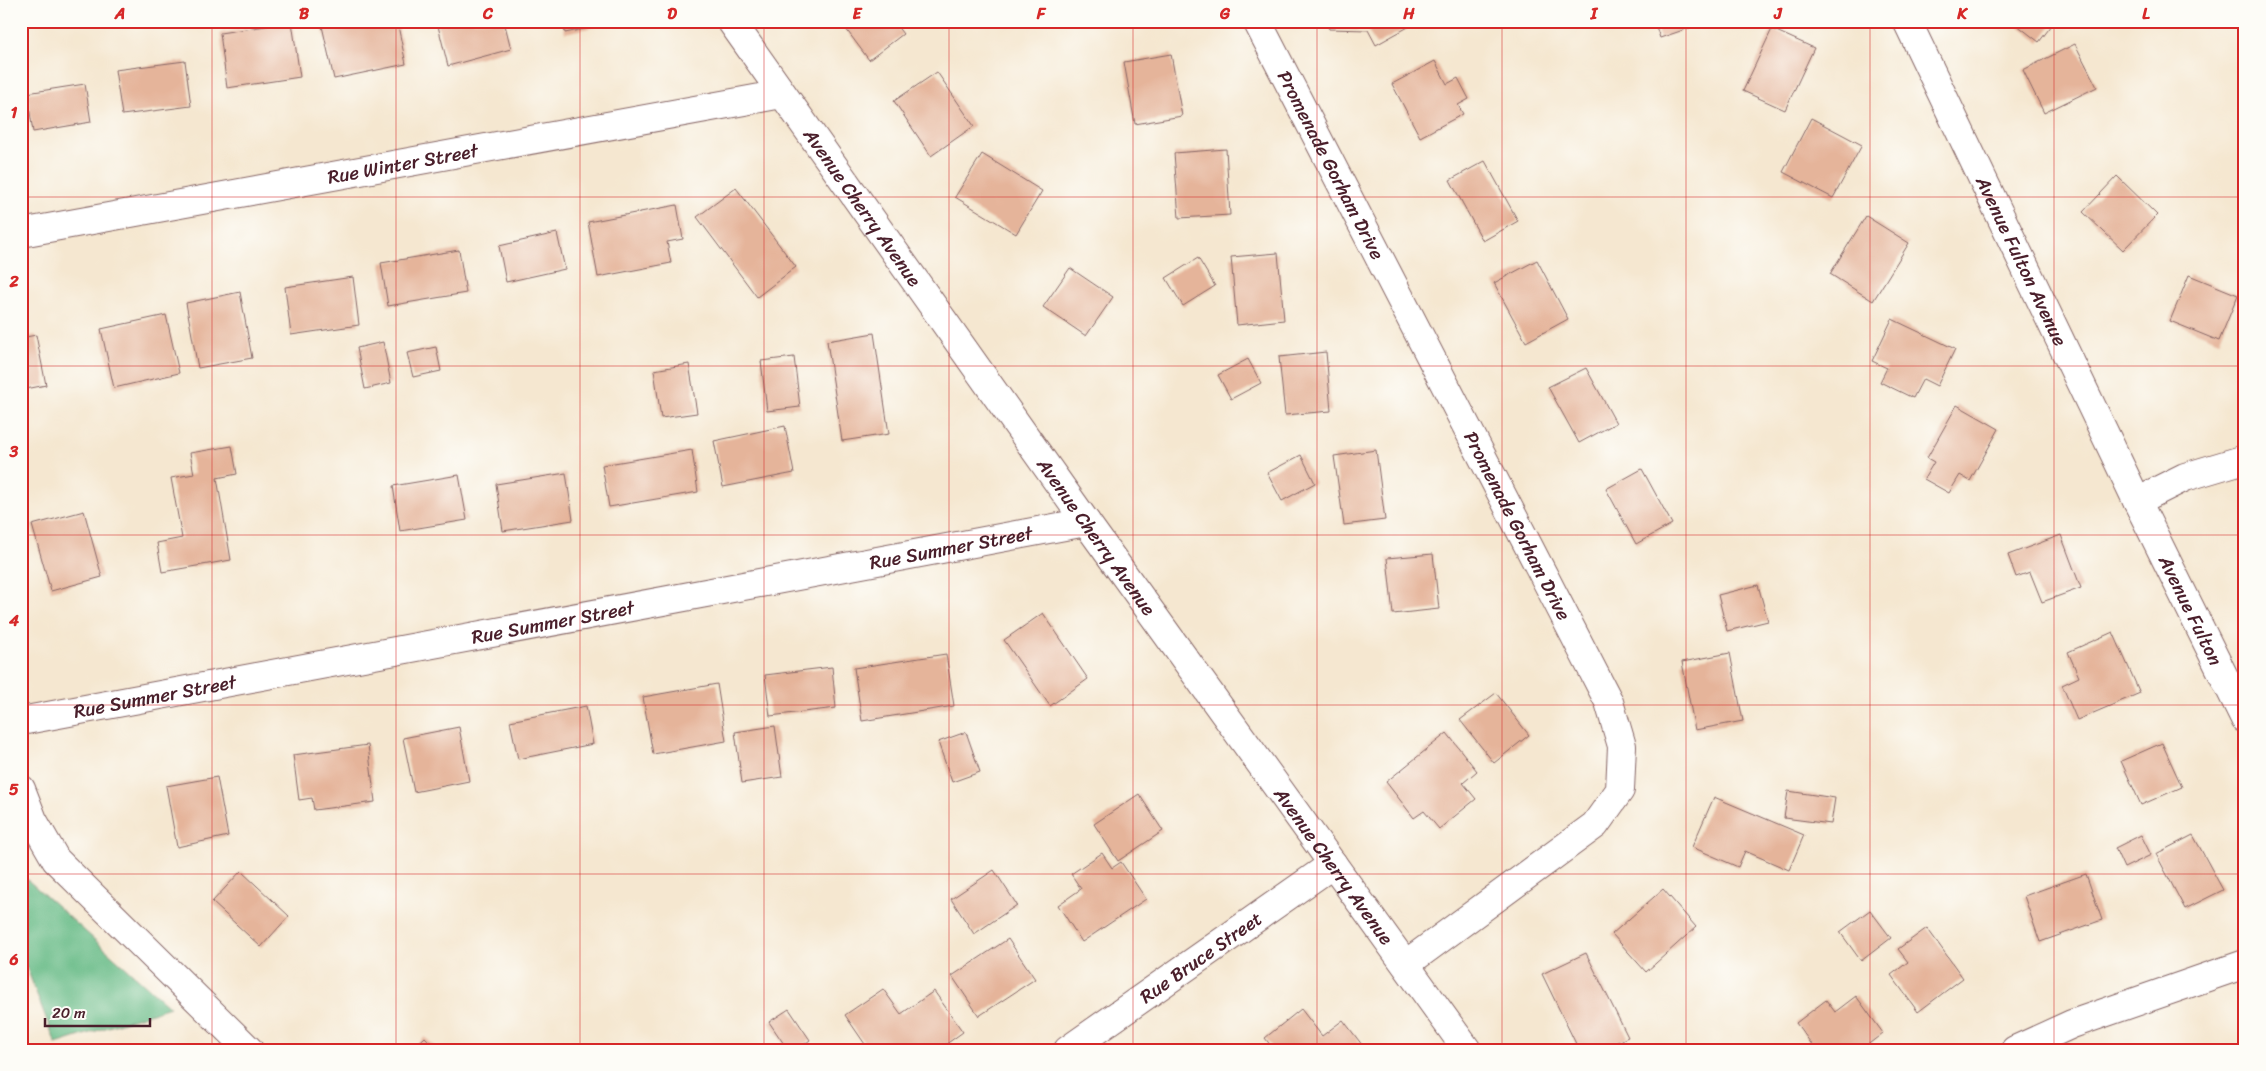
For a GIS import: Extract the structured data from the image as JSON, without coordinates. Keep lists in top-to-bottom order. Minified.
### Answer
{"streets":{"street":["Rue Winter Street","Promenade Gorham Drive","Avenue Cherry Avenue","Avenue Fulton Avenue","Rue Summer Street","Avenue Fulton","Rue Bruce Street"]},"crossings":[["Rue Winter Street","Avenue Cherry Avenue"],["Promenade Gorham Drive","Avenue Cherry Avenue"],["Avenue Cherry Avenue","Rue Summer Street"],["Avenue Cherry Avenue","Rue Bruce Street"],["Avenue Fulton Avenue","Avenue Fulton"]],"scale_bar":"20 m","grid":{"columns":["A","B","C","D","E","F","G","H","I","J","K","L"],"rows":["1","2","3","4","5","6"]}}
